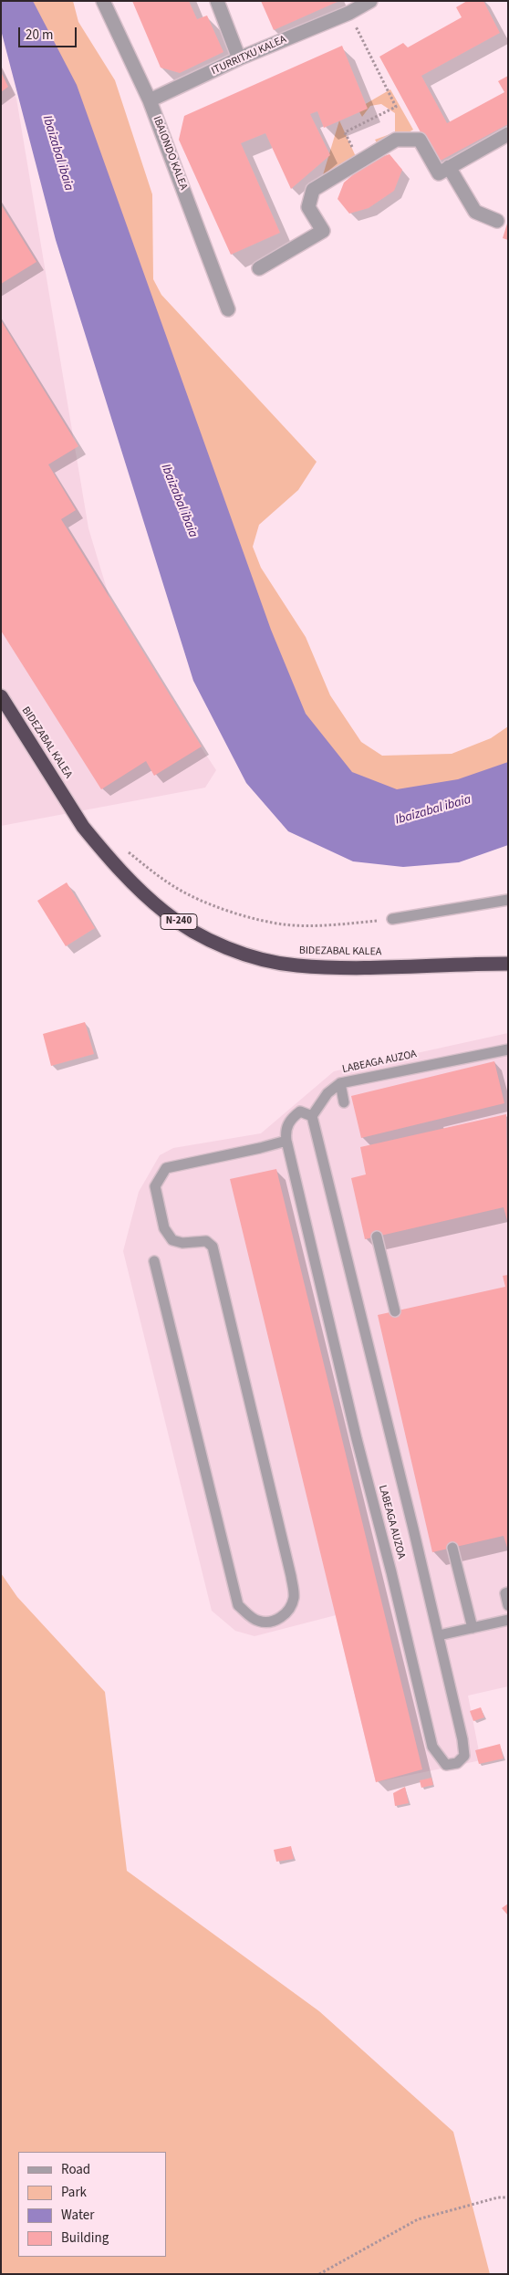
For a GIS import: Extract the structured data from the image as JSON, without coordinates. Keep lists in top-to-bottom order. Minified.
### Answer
{"streets":{"highway":["BIDEZABAL KALEA","N-240"],"street":["ITURRITXU KALEA","IBAIONDO KALEA"],"lane":["LABEAGA AUZOA"]},"crossings":[["ITURRITXU KALEA","IBAIONDO KALEA"]],"water":["Ibaizabal ibaia"],"legend":["Road","Park","Water","Building"],"scale_bar":"20 m"}
